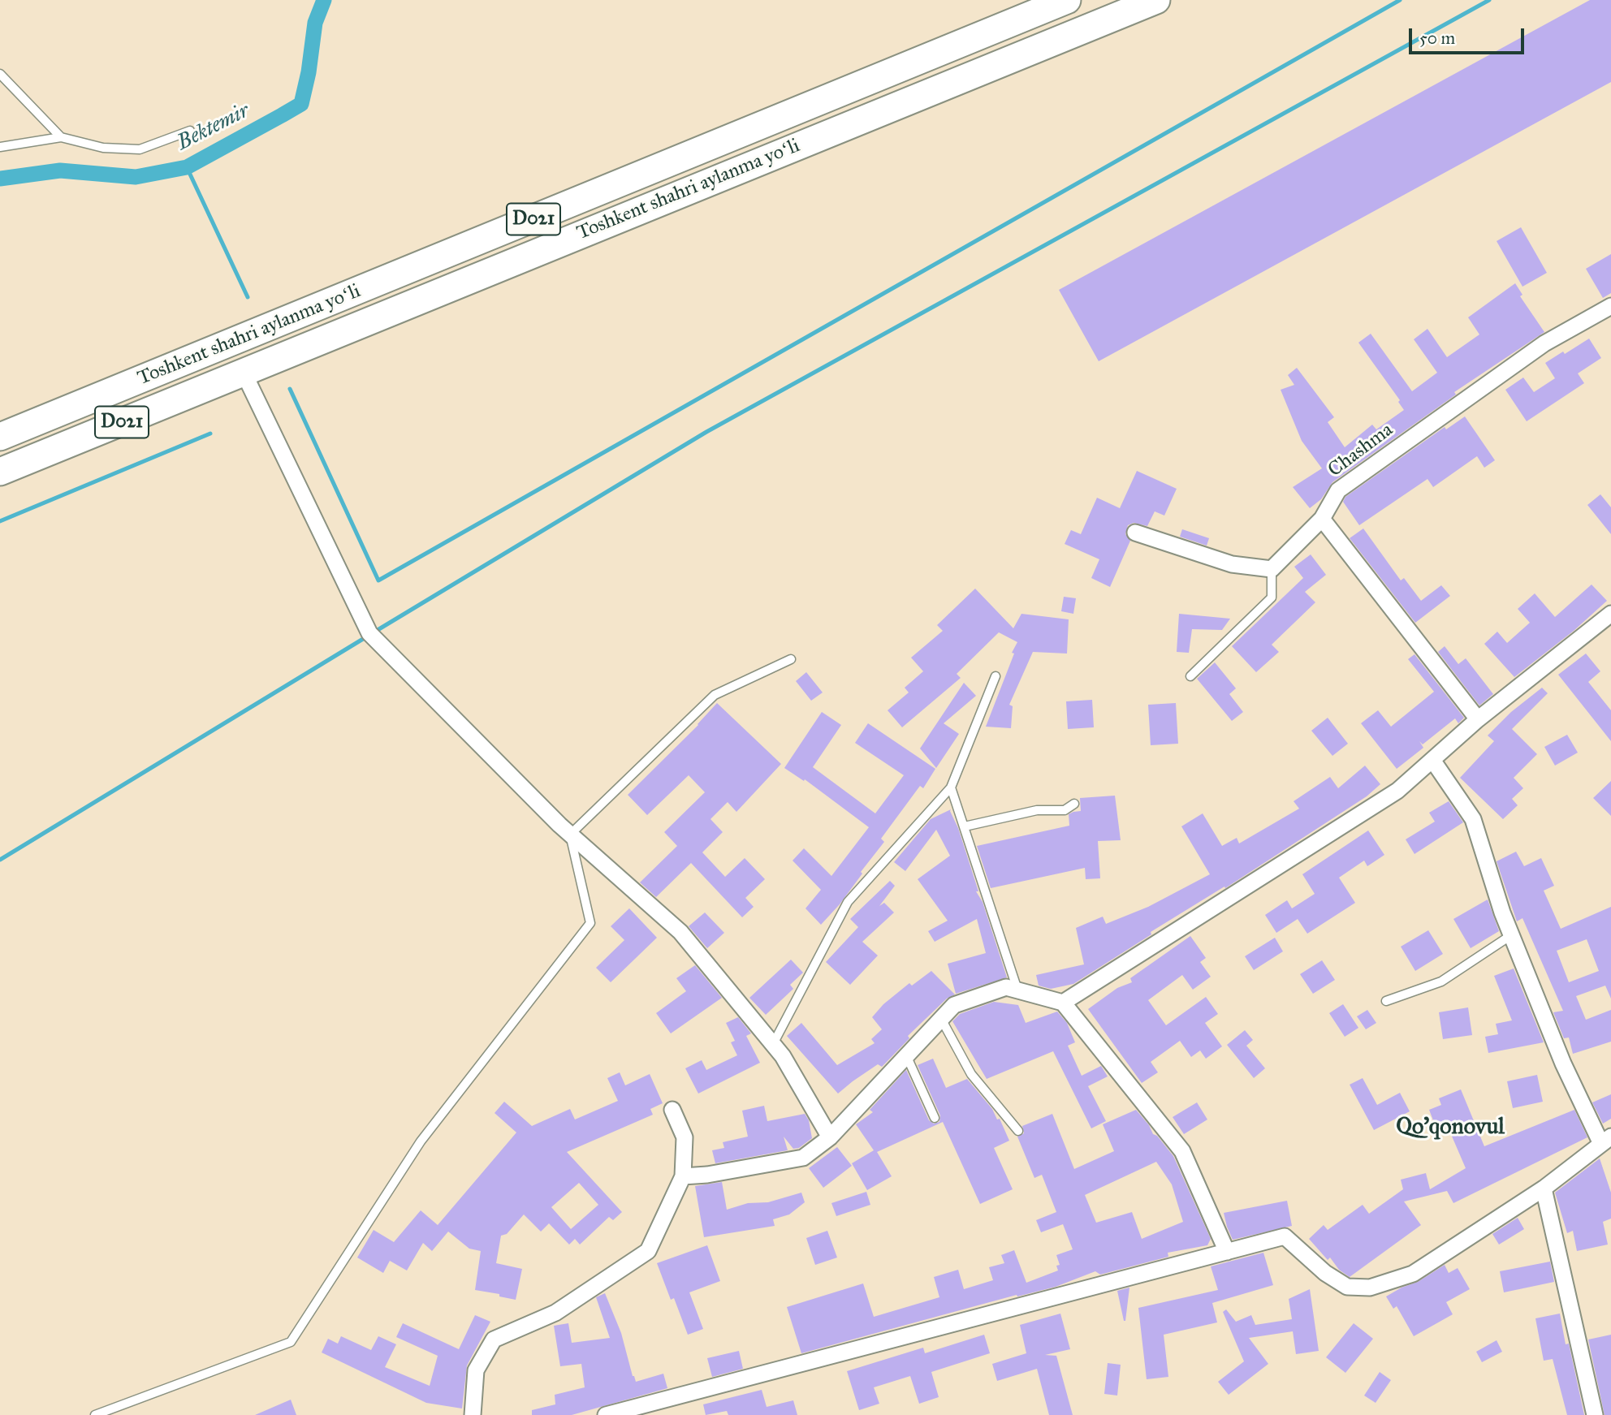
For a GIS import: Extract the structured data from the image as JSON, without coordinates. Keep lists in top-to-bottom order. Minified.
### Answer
{"streets":{"highway":["Toshkent shahri aylanma yoʻli","D021"],"street":["Chashma"]},"districts":["Qo'qonovul"],"water":["Bektemir"],"scale_bar":"50 m"}
